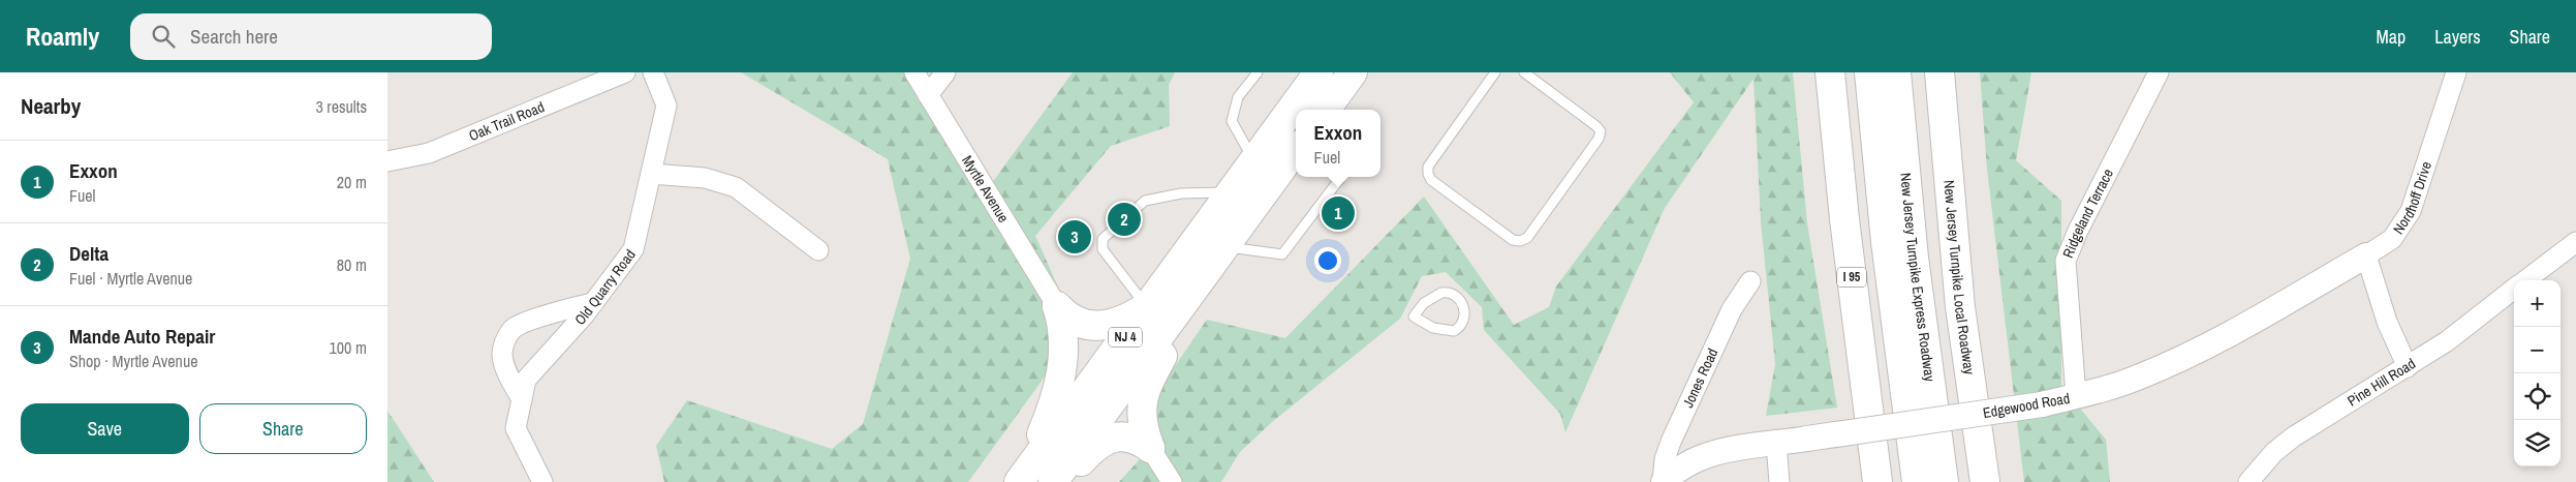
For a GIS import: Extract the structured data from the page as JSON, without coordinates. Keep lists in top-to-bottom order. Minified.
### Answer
{"streets":{"highway":["I 95","New Jersey Turnpike Express Roadway","New Jersey Turnpike Local Roadway","NJ 4"],"street":["Oak Trail Road","Myrtle Avenue","Nordhoff Drive","Ridgeland Terrace","Old Quarry Road","Jones Road","Pine Hill Road","Edgewood Road"]},"crossings":[["Nordhoff Drive","Edgewood Road"],["Ridgeland Terrace","Edgewood Road"],["Jones Road","Edgewood Road"]],"page":{"header":"Roamly","search":"Search here","nav":["Map","Layers","Share"],"heading":["Nearby","3 results"],"popup":["Exxon","Fuel"],"list":[{"mark":"1","name":"Exxon","note":"Fuel","value":"20 m"},{"mark":"2","name":"Delta","note":"Fuel · Myrtle Avenue","value":"80 m"},{"mark":"3","name":"Mande Auto Repair","note":"Shop · Myrtle Avenue","value":"100 m"}],"pins":["1","2","3"],"map_buttons":["+","−"],"buttons":["Save","Share"]}}
